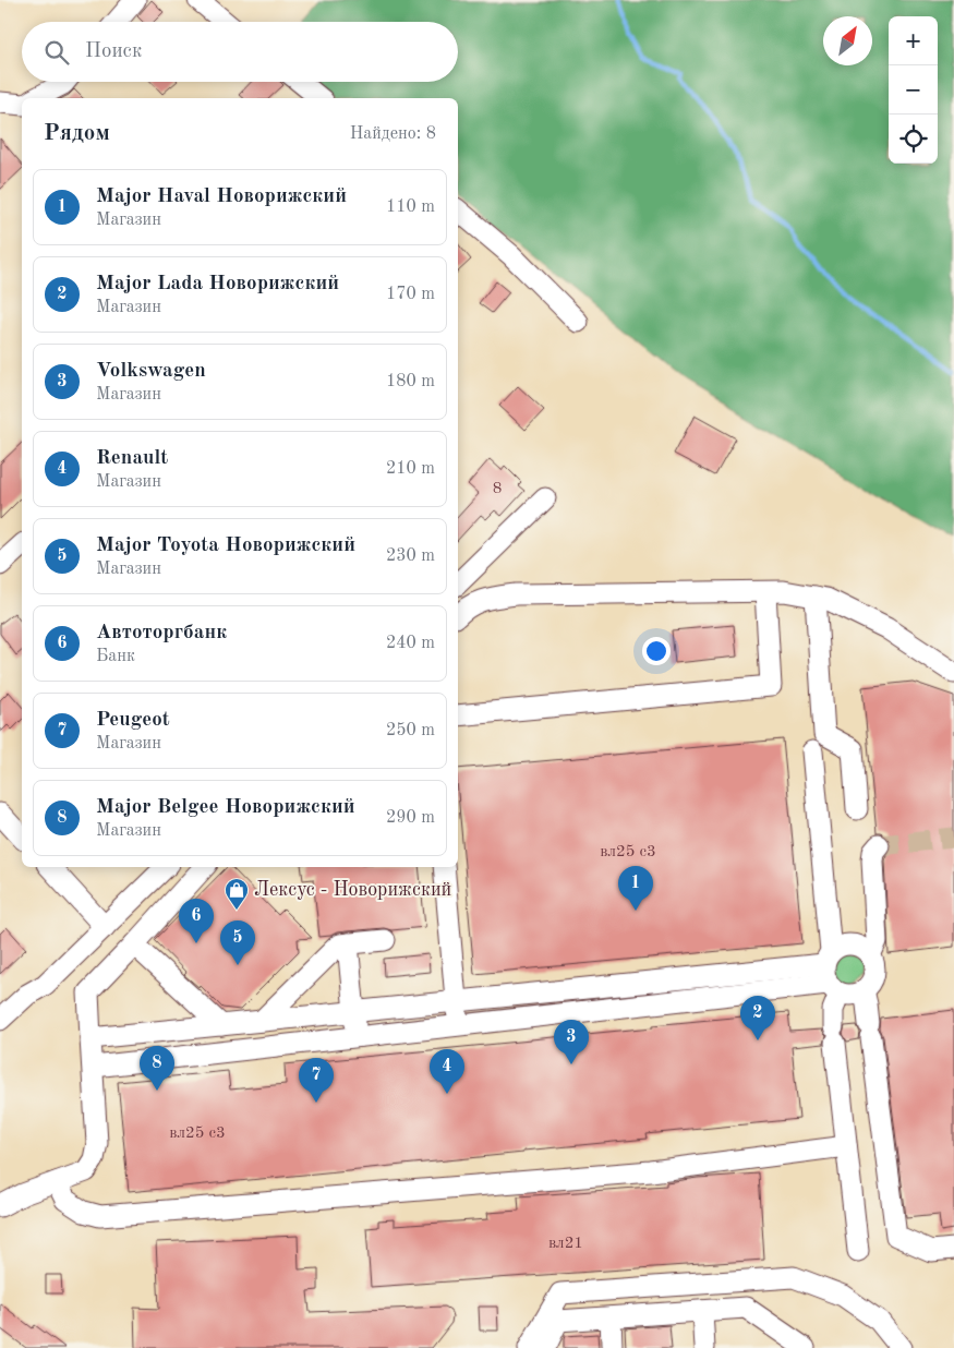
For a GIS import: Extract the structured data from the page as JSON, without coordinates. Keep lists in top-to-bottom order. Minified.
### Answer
{"places":{"shop":["Лексус - Новорижский"]},"house_numbers":["8","вл25 с3","вл25 с3","вл21"],"north":"top right","page":{"map_buttons":["+","−"],"search":"Поиск","heading":["Рядом","Найдено: 8"],"list":[{"mark":"1","name":"Major Haval Новорижский","note":"Магазин","value":"110 m"},{"mark":"2","name":"Major Lada Новорижский","note":"Магазин","value":"170 m"},{"mark":"3","name":"Volkswagen","note":"Магазин","value":"180 m"},{"mark":"4","name":"Renault","note":"Магазин","value":"210 m"},{"mark":"5","name":"Major Toyota Новорижский","note":"Магазин","value":"230 m"},{"mark":"6","name":"Автоторгбанк","note":"Банк","value":"240 m"},{"mark":"7","name":"Peugeot","note":"Магазин","value":"250 m"},{"mark":"8","name":"Major Belgee Новорижский","note":"Магазин","value":"290 m"}],"pins":["1","6","5","2","3","8","4","7"]}}
